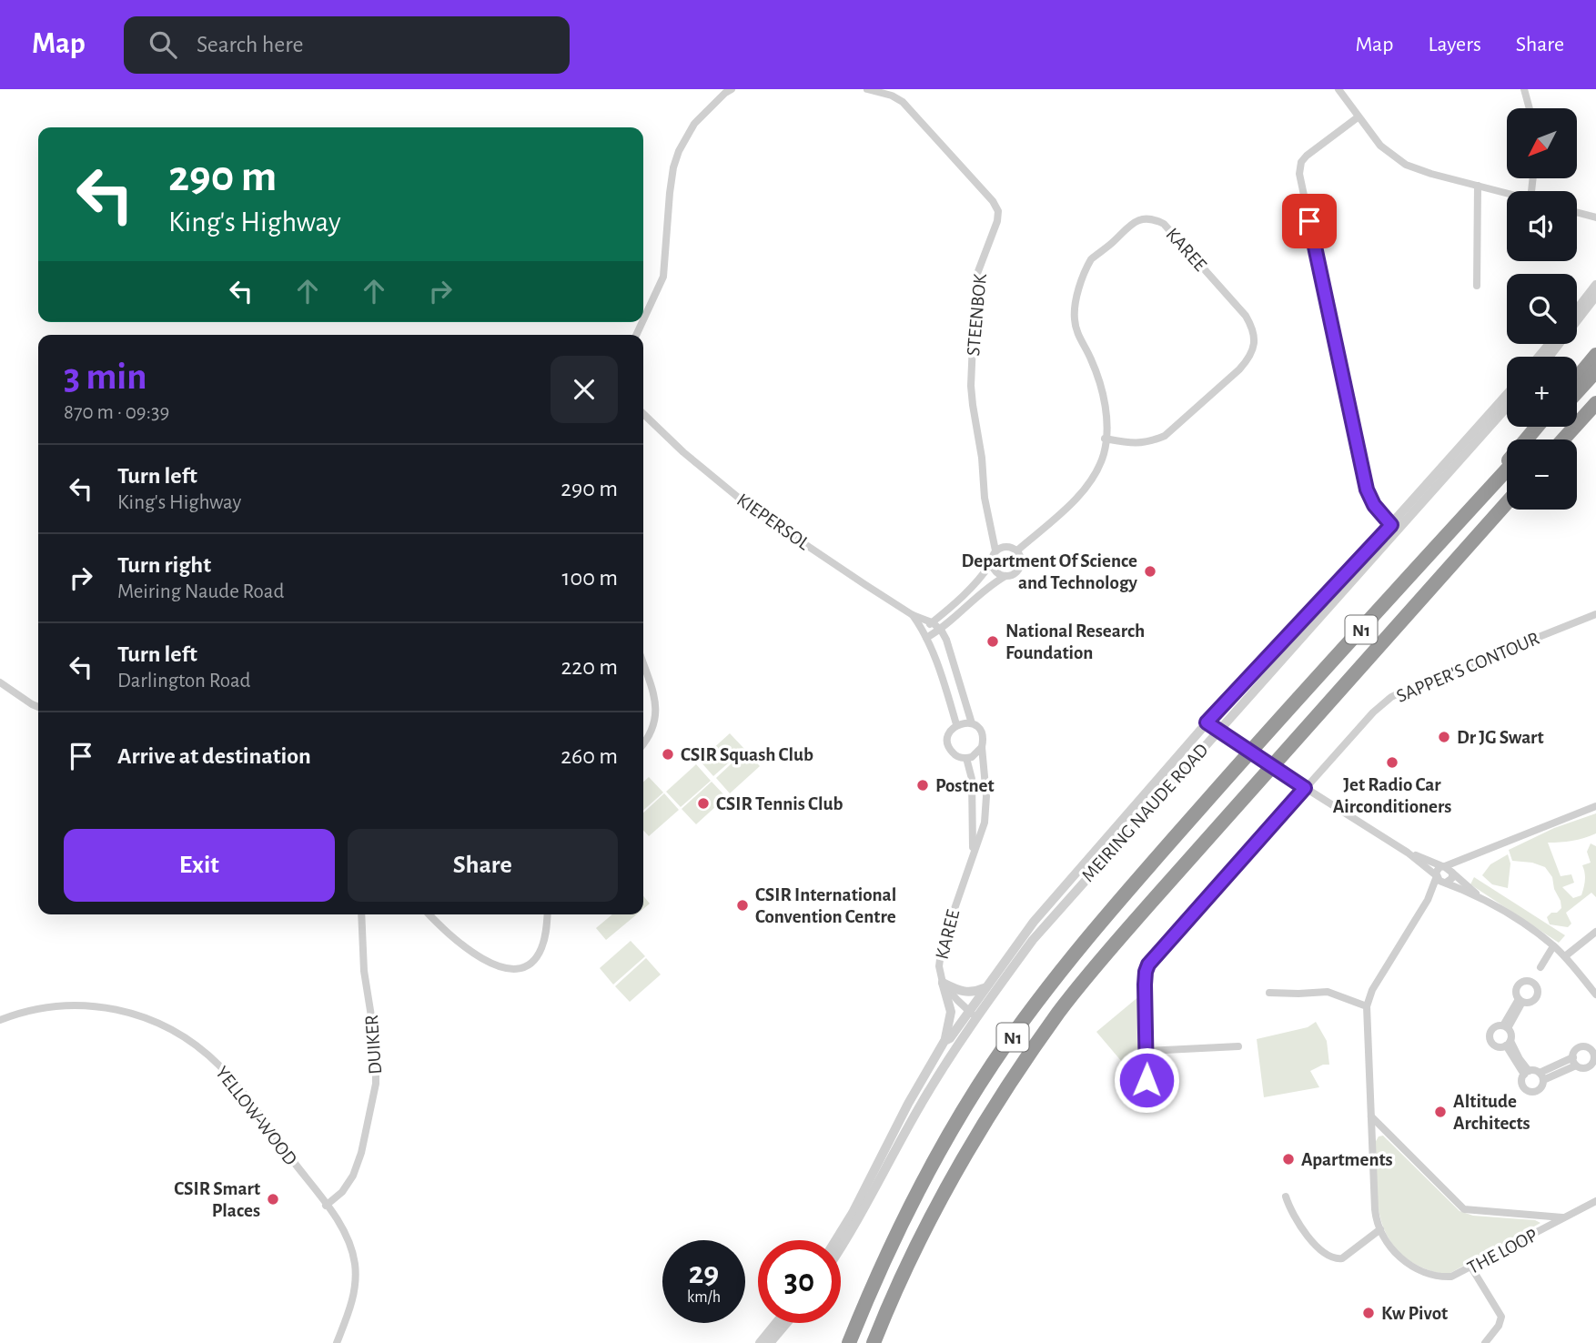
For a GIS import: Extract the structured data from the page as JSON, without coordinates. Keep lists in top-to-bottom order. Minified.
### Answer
{"streets":{"highway":["N1"],"street":["KAREE","STEENBOK","KIEPERSOL","SAPPER'S CONTOUR","MEIRING NAUDE ROAD","DUIKER","YELLOW-WOOD","THE LOOP"]},"crossings":[["KAREE","MEIRING NAUDE ROAD"],["DUIKER","YELLOW-WOOD"]],"places":["Department Of Science and Technology","National Research Foundation","Dr JG Swart","CSIR Squash Club","Jet Radio Car Airconditioners","Postnet","CSIR Tennis Club","CSIR International Convention Centre","Altitude Architects","Apartments","CSIR Smart Places","Kw Pivot"],"north":"bottom left","page":{"header":"Map","search":"Search here","nav":["Map","Layers","Share"],"map_buttons":["+","−"],"turn":["290 m","King's Highway"],"heading":["3 min","870 m · 09:39"],"list":[{"name":"Turn left","note":"King's Highway","value":"290 m"},{"name":"Turn right","note":"Meiring Naude Road","value":"100 m"},{"name":"Turn left","note":"Darlington Road","value":"220 m"},{"name":"Arrive at destination","value":"260 m"}],"buttons":["Exit","Share"],"speed":"29 km/h","limit":"30"}}
